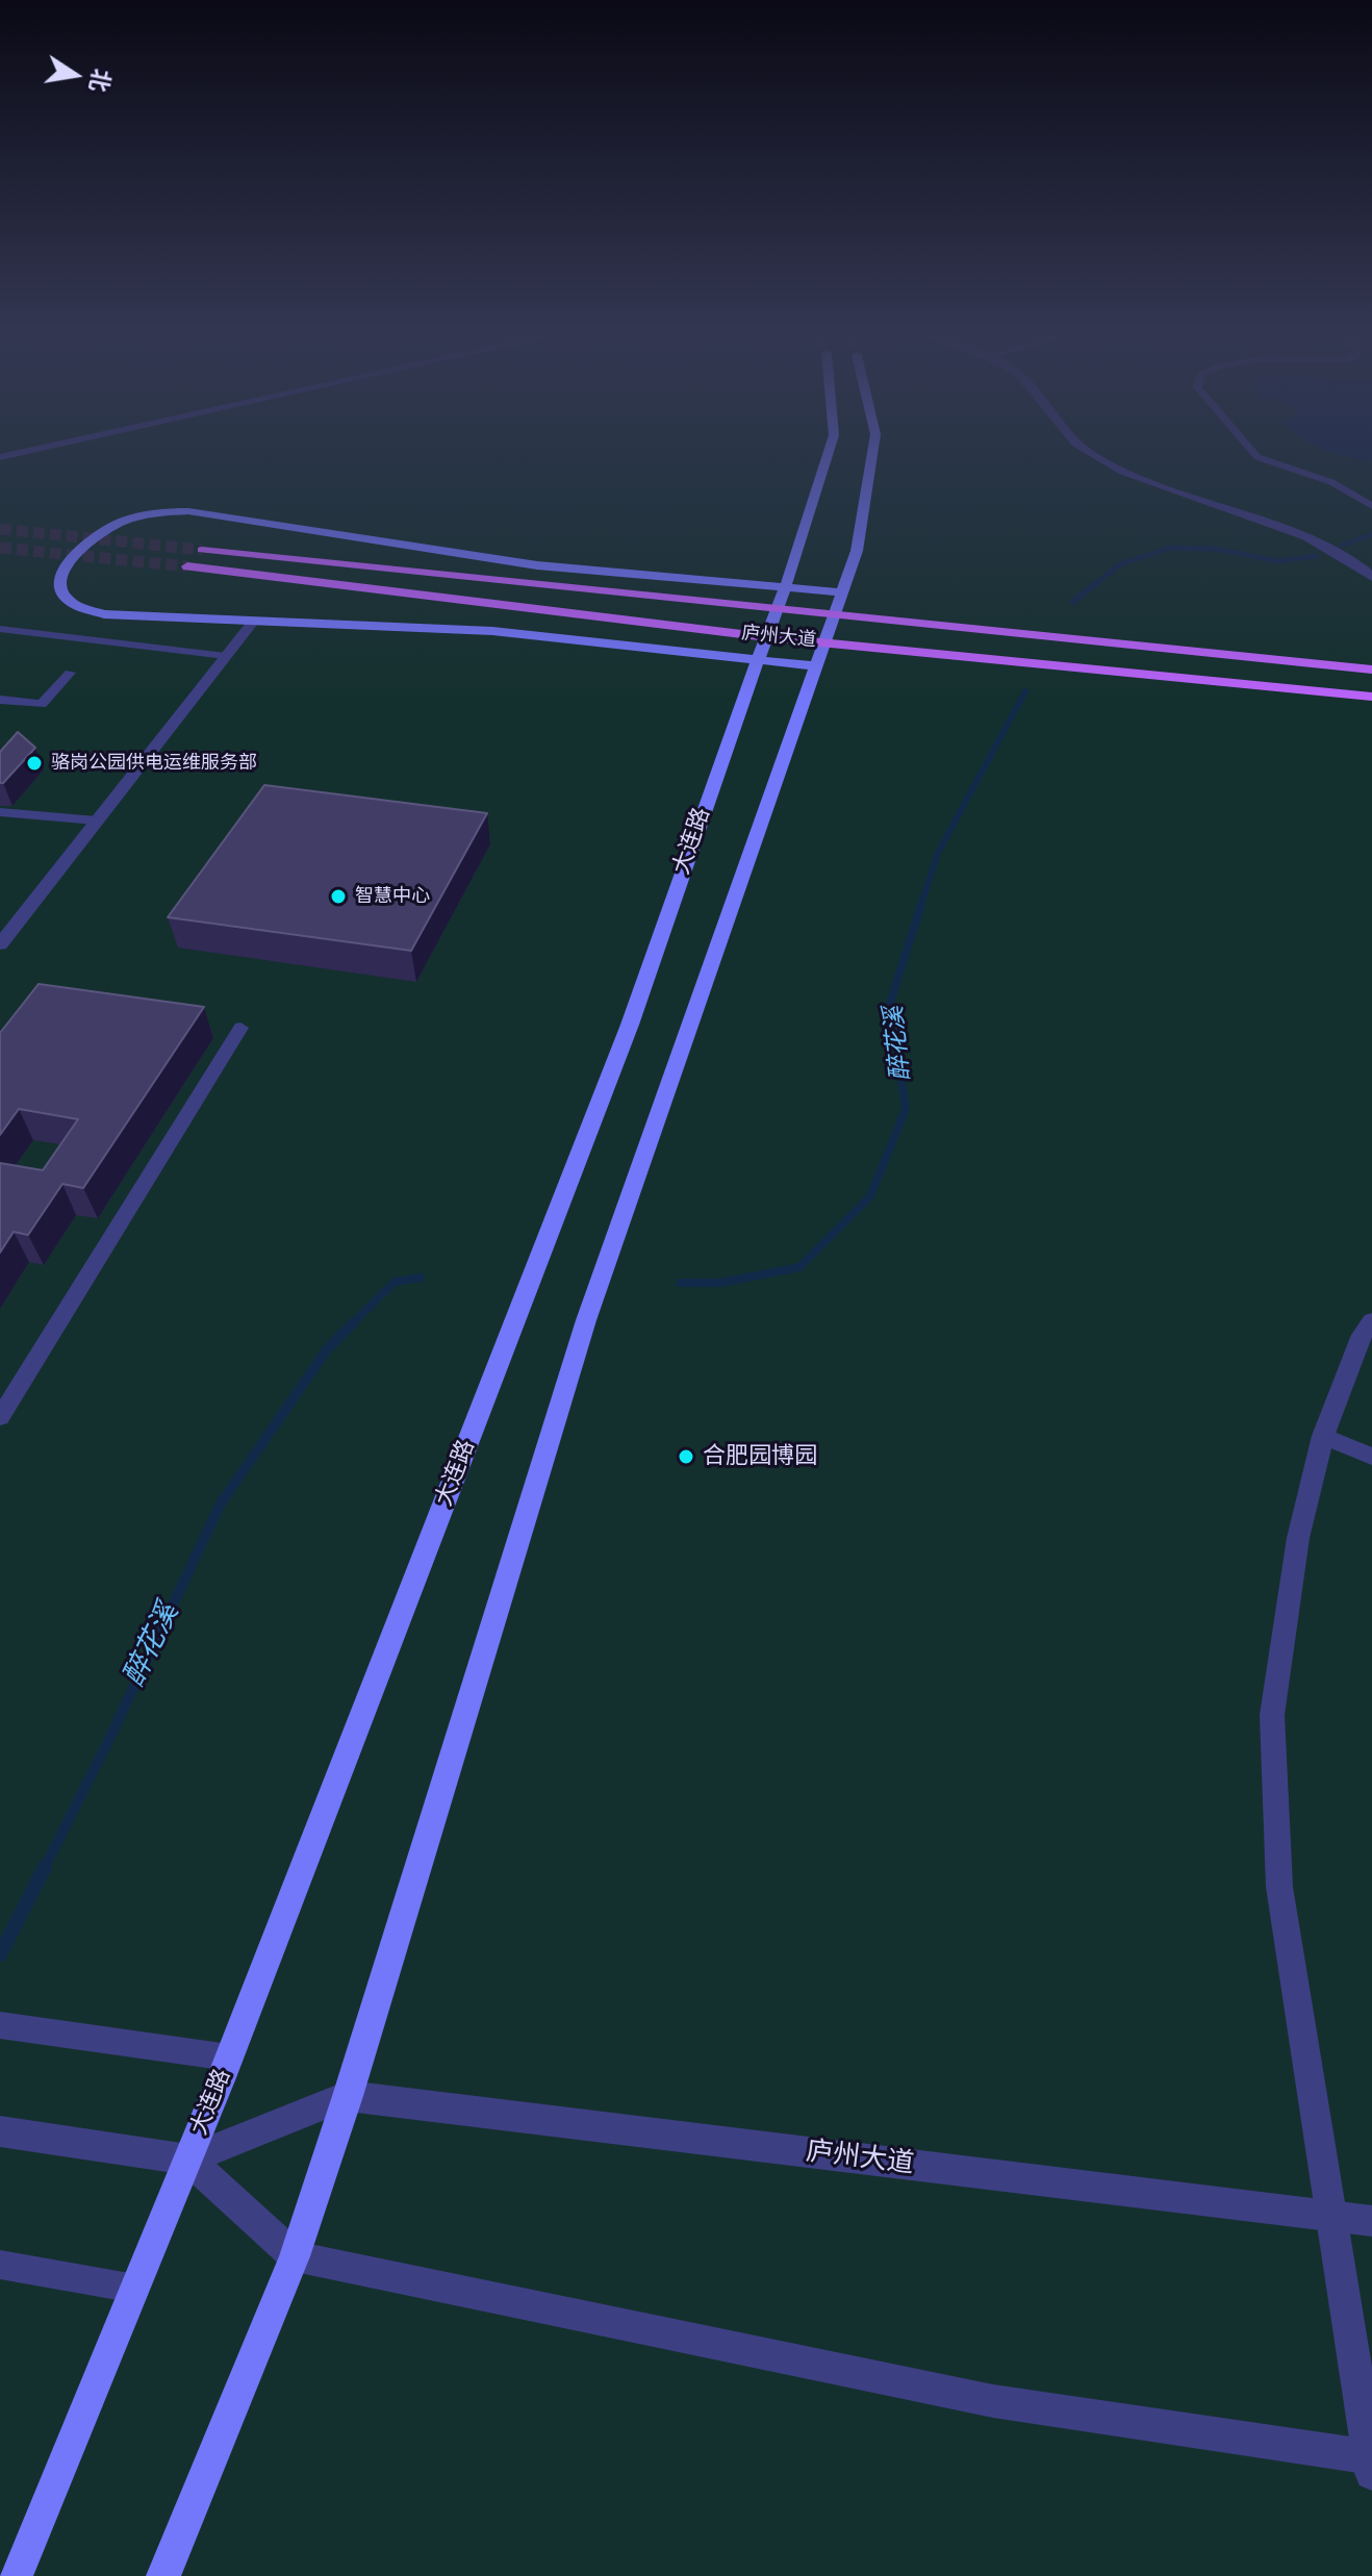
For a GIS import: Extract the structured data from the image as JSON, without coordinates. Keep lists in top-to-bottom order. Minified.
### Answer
{"streets":{"main road":["庐州大道","大连路"]},"crossings":[["庐州大道","大连路"]],"water":["醉花溪"],"places":["骆岗公园供电运维服务部","智慧中心","合肥园博园"],"north":"right"}
